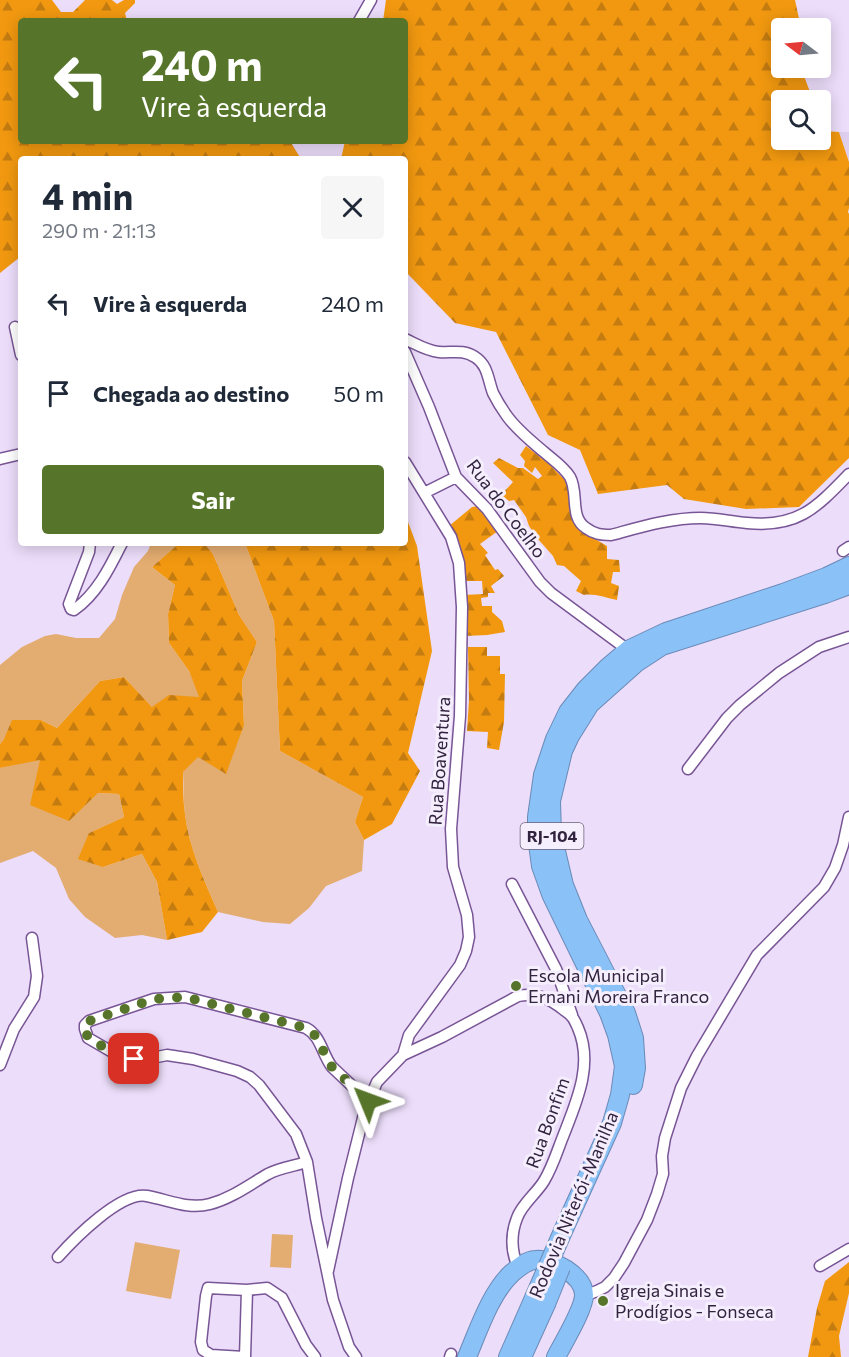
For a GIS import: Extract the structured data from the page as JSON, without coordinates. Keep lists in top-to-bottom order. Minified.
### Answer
{"streets":{"highway":["RJ-104","Rodovia Niterói-Manilha"],"street":["Rua do Coelho","Rua Boaventura","Rua Bonfim"]},"crossings":[["Rua do Coelho","Rodovia Niterói-Manilha"]],"places":["Escola Municipal Ernani Moreira Franco","Igreja Sinais e Prodígios - Fonseca"],"north":"left","page":{"turn":["240 m","Vire à esquerda"],"heading":["4 min","290 m · 21:13"],"list":[{"name":"Vire à esquerda","value":"240 m"},{"name":"Chegada ao destino","value":"50 m"}],"buttons":"Sair"}}
